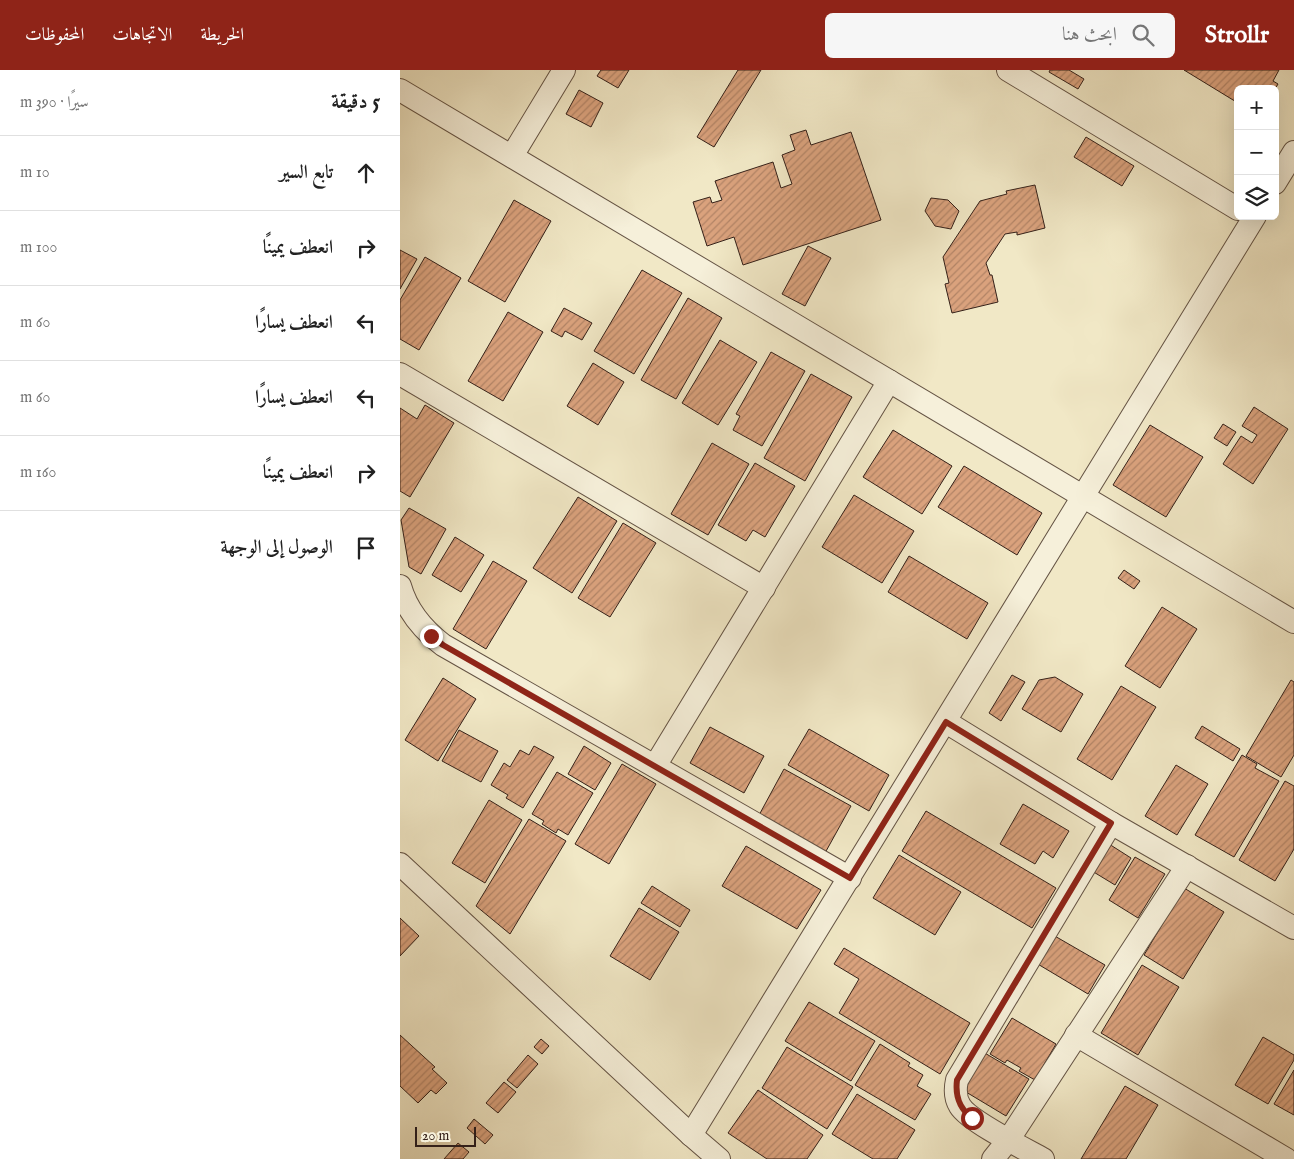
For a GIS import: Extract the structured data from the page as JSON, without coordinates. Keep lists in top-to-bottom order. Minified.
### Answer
{"scale_bar":"20 m","page":{"header":"Strollr","search":"ابحث هنا","nav":["الخريطة","الاتجاهات","المحفوظات"],"heading":["5 دقيقة","سيرًا · 390 m"],"map_buttons":["+","−"],"list":[["تابع السير","10 m"],["انعطف يمينًا","100 m"],["انعطف يسارًا","60 m"],["انعطف يسارًا","60 m"],["انعطف يمينًا","160 m"],"الوصول إلى الوجهة"],"scale":"20 m"}}
